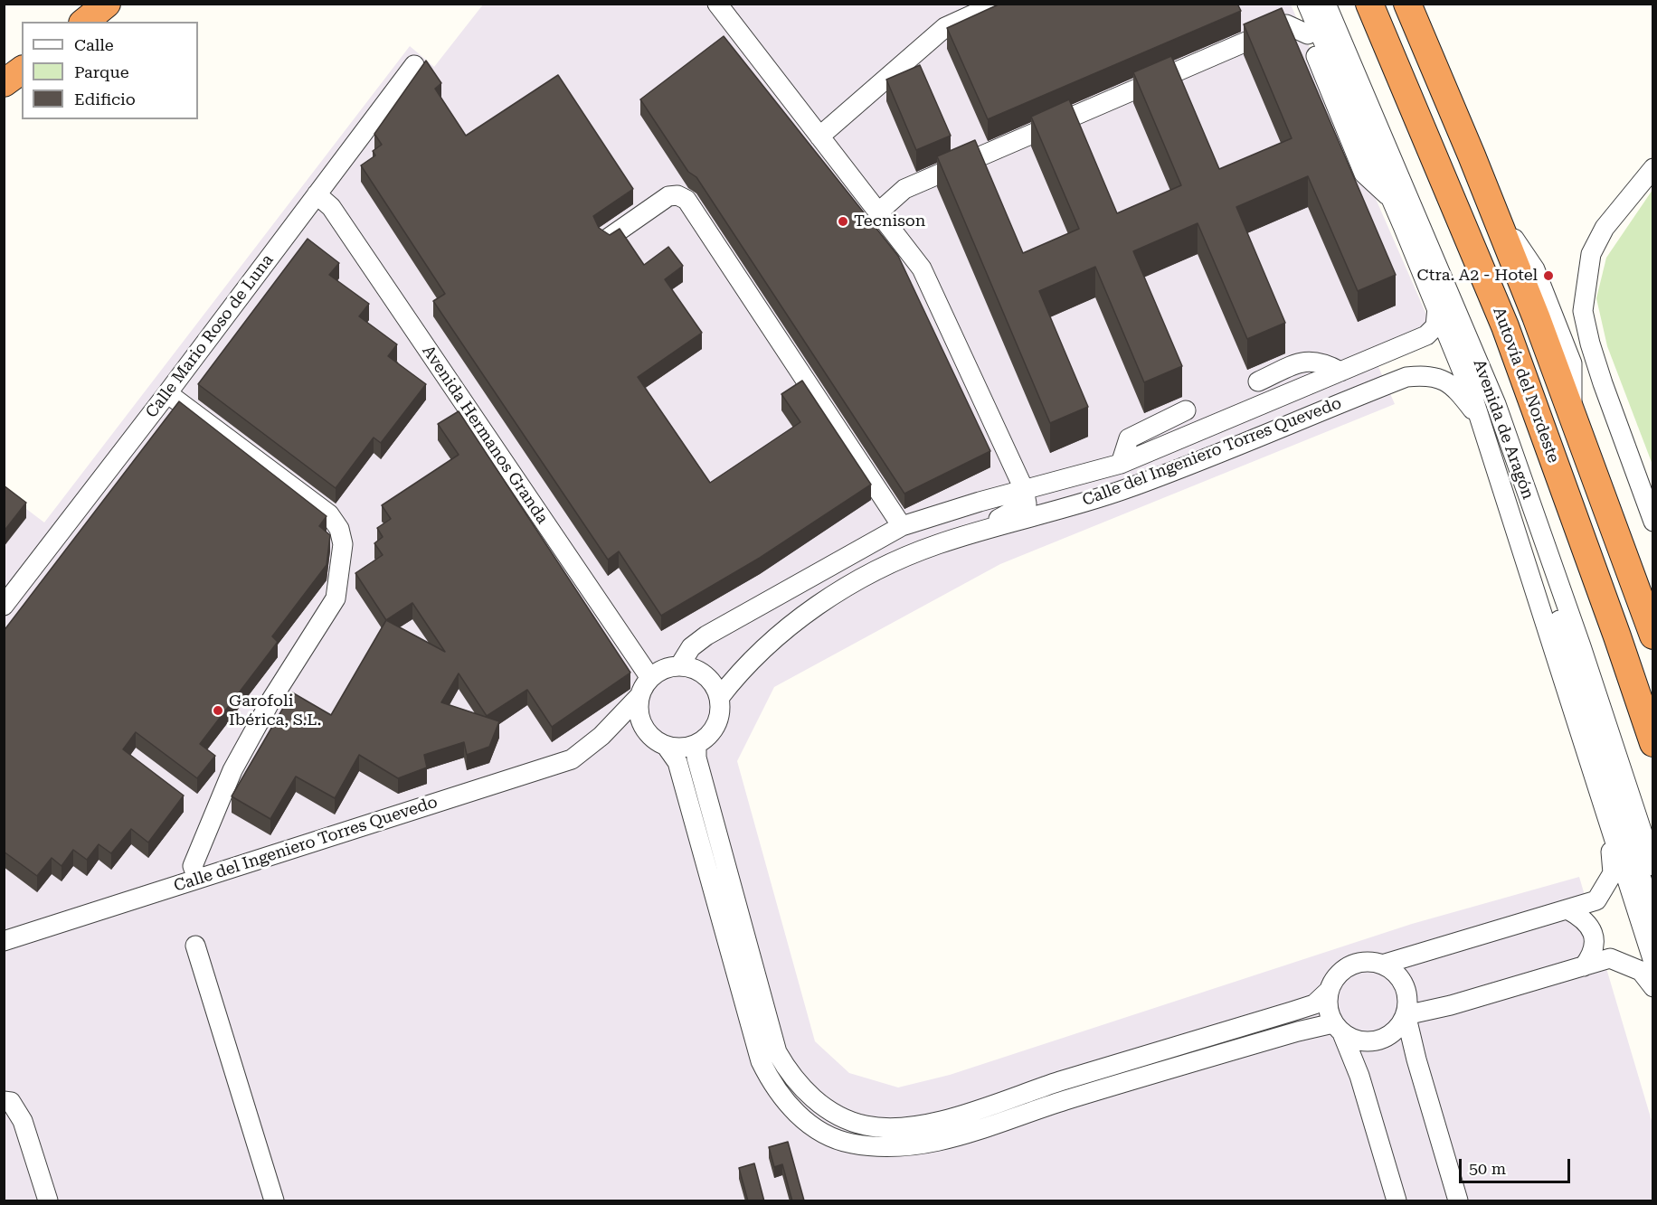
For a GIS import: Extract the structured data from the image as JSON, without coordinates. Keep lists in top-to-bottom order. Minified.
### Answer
{"streets":{"highway":["Autovía del Nordeste"],"street":["Calle Mario Roso de Luna","Avenida de Aragón","Avenida Hermanos Granda","Calle del Ingeniero Torres Quevedo"]},"crossings":[["Calle Mario Roso de Luna","Avenida Hermanos Granda"],["Avenida Hermanos Granda","Calle del Ingeniero Torres Quevedo"]],"places":["Tecnison","Ctra. A2 - Hotel","Garofoli Ibérica, S.L."],"legend":["Calle","Parque","Edificio"],"scale_bar":"50 m"}
